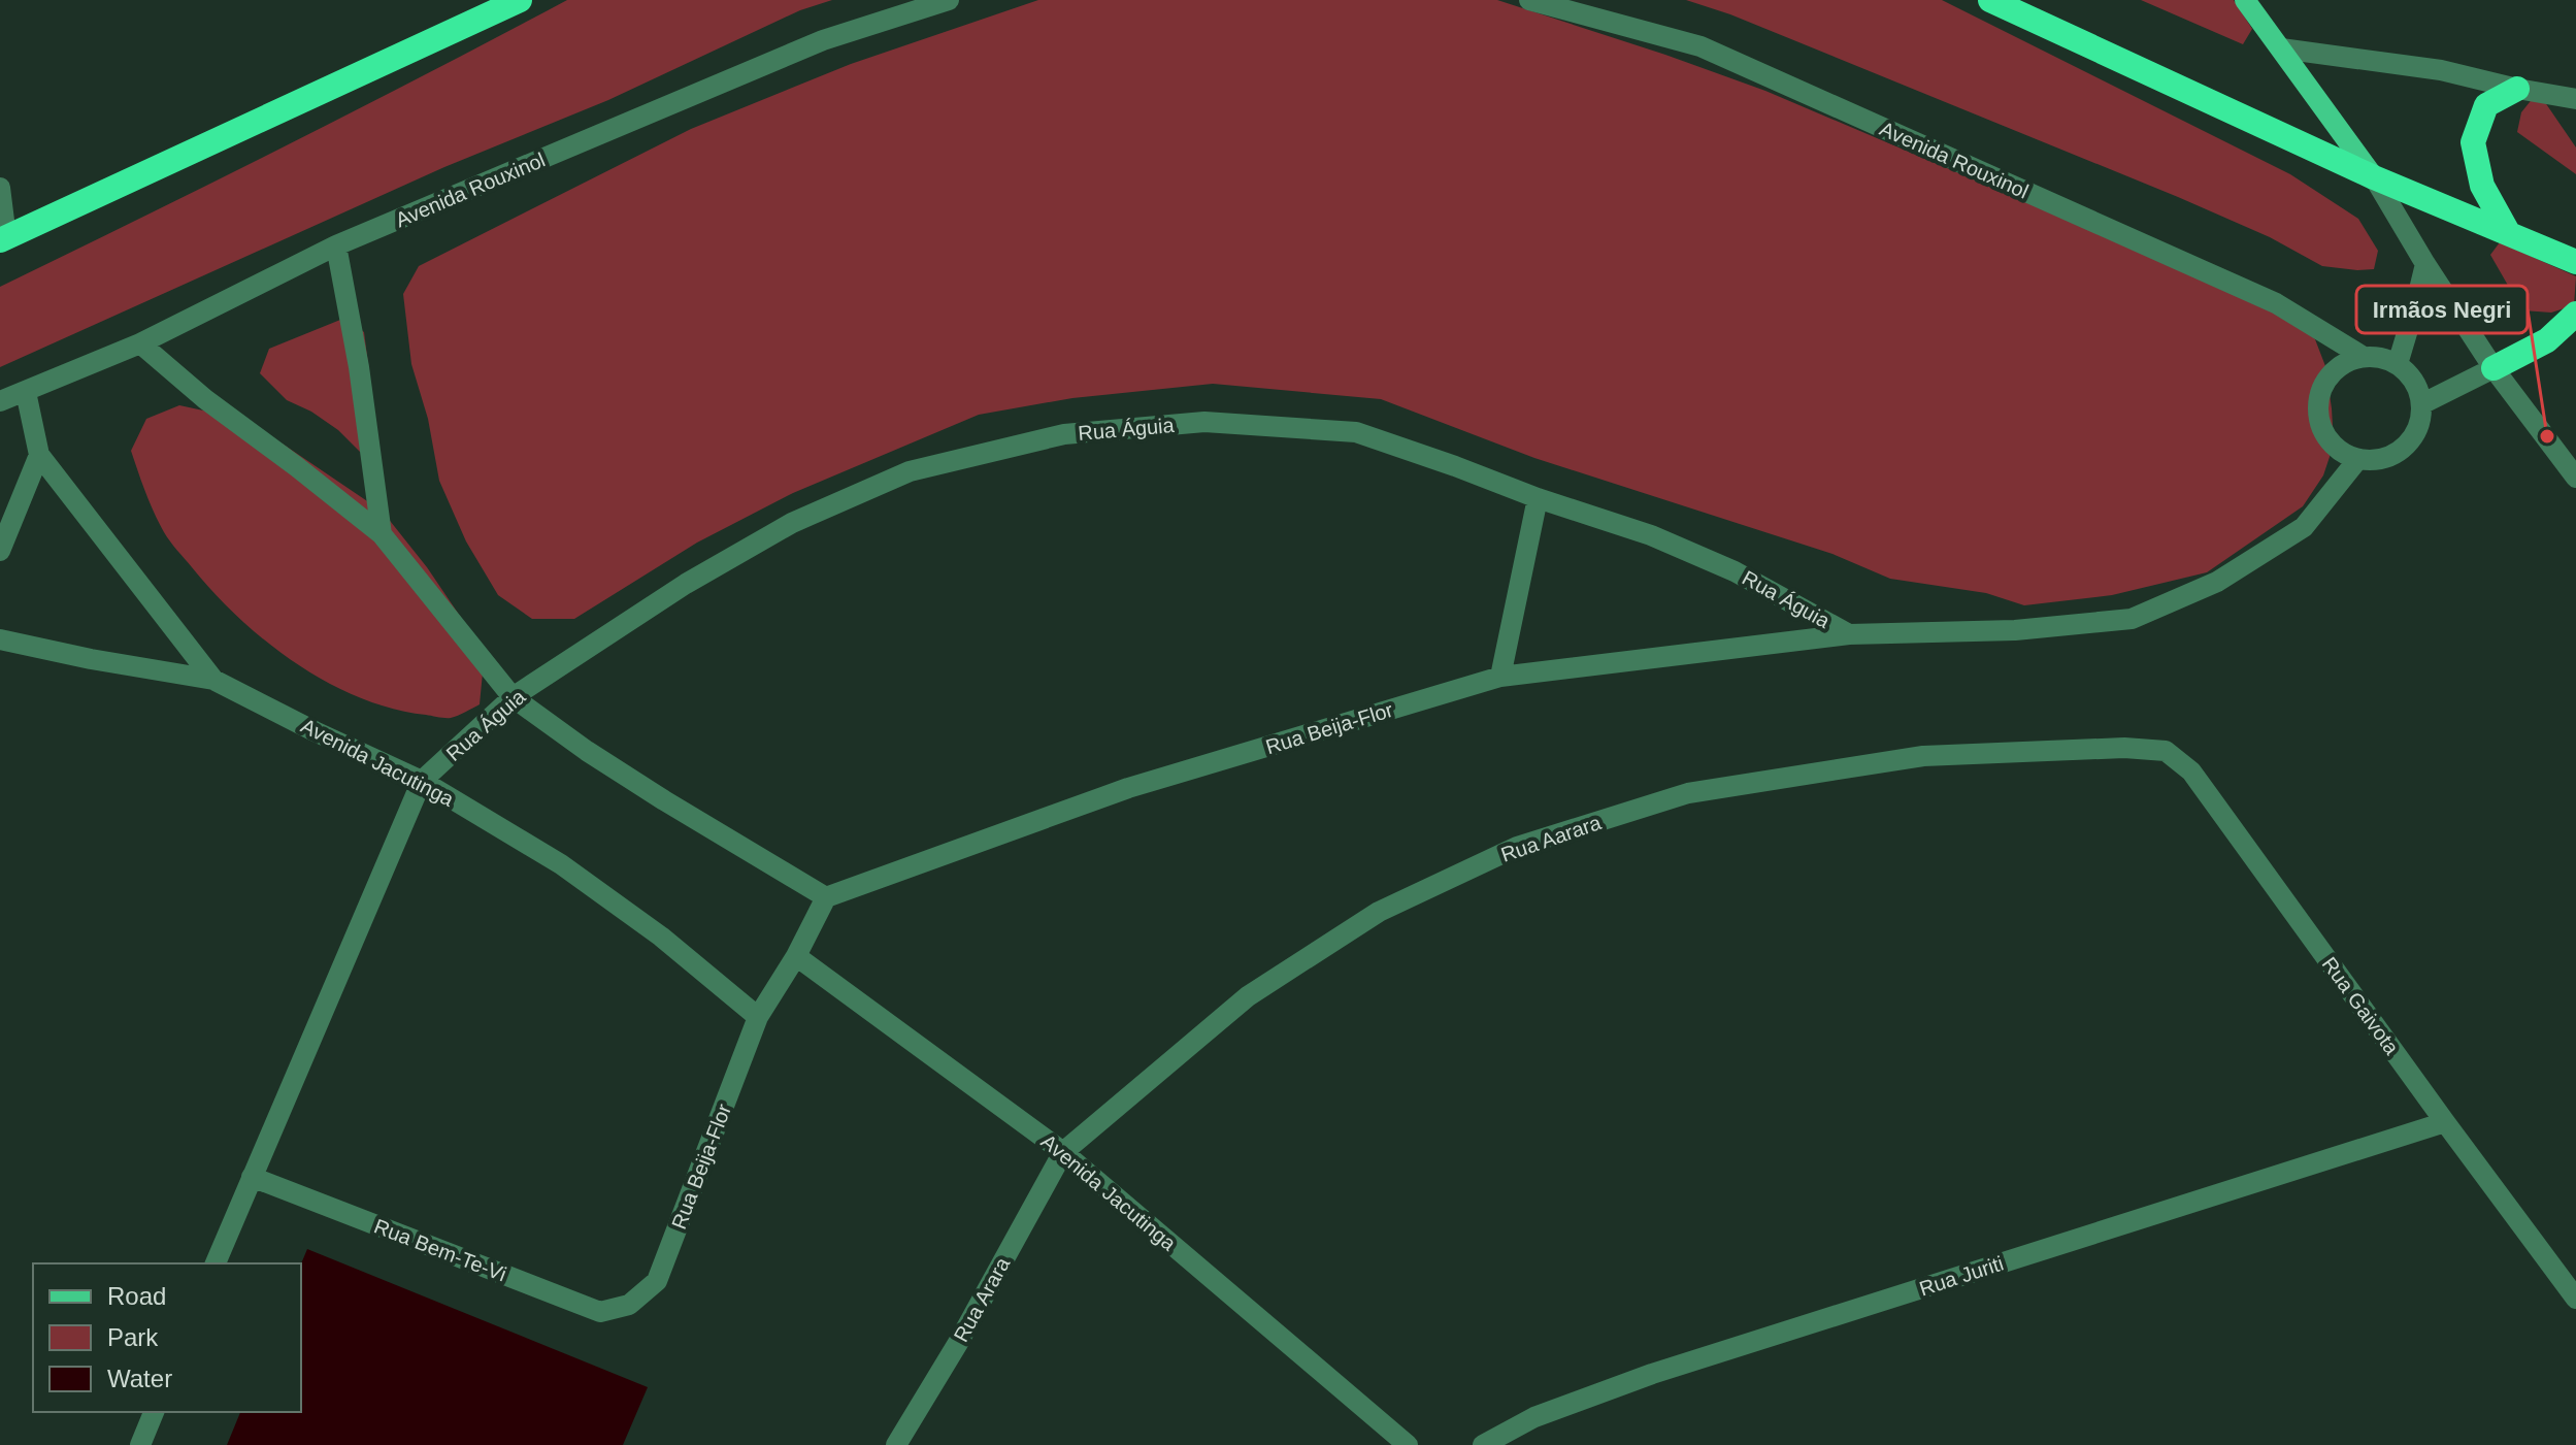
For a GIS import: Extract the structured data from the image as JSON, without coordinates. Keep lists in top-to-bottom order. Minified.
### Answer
{"streets":{"street":["Avenida Rouxinol","Rua Águia","Rua Beija-Flor","Avenida Jacutinga","Rua Aarara","Rua Gaivota","Rua Bem-Te-Vi","Rua Juriti","Rua Arara"]},"crossings":[["Avenida Rouxinol","Rua Águia"],["Avenida Rouxinol","Avenida Jacutinga"],["Rua Águia","Rua Beija-Flor"],["Rua Águia","Avenida Jacutinga"],["Rua Águia","Rua Bem-Te-Vi"],["Rua Beija-Flor","Avenida Jacutinga"],["Rua Beija-Flor","Rua Bem-Te-Vi"],["Avenida Jacutinga","Rua Aarara"],["Avenida Jacutinga","Rua Arara"],["Rua Aarara","Rua Gaivota"],["Rua Aarara","Rua Arara"],["Rua Gaivota","Rua Juriti"]],"places":["Irmãos Negri"],"legend":["Road","Park","Water"]}
